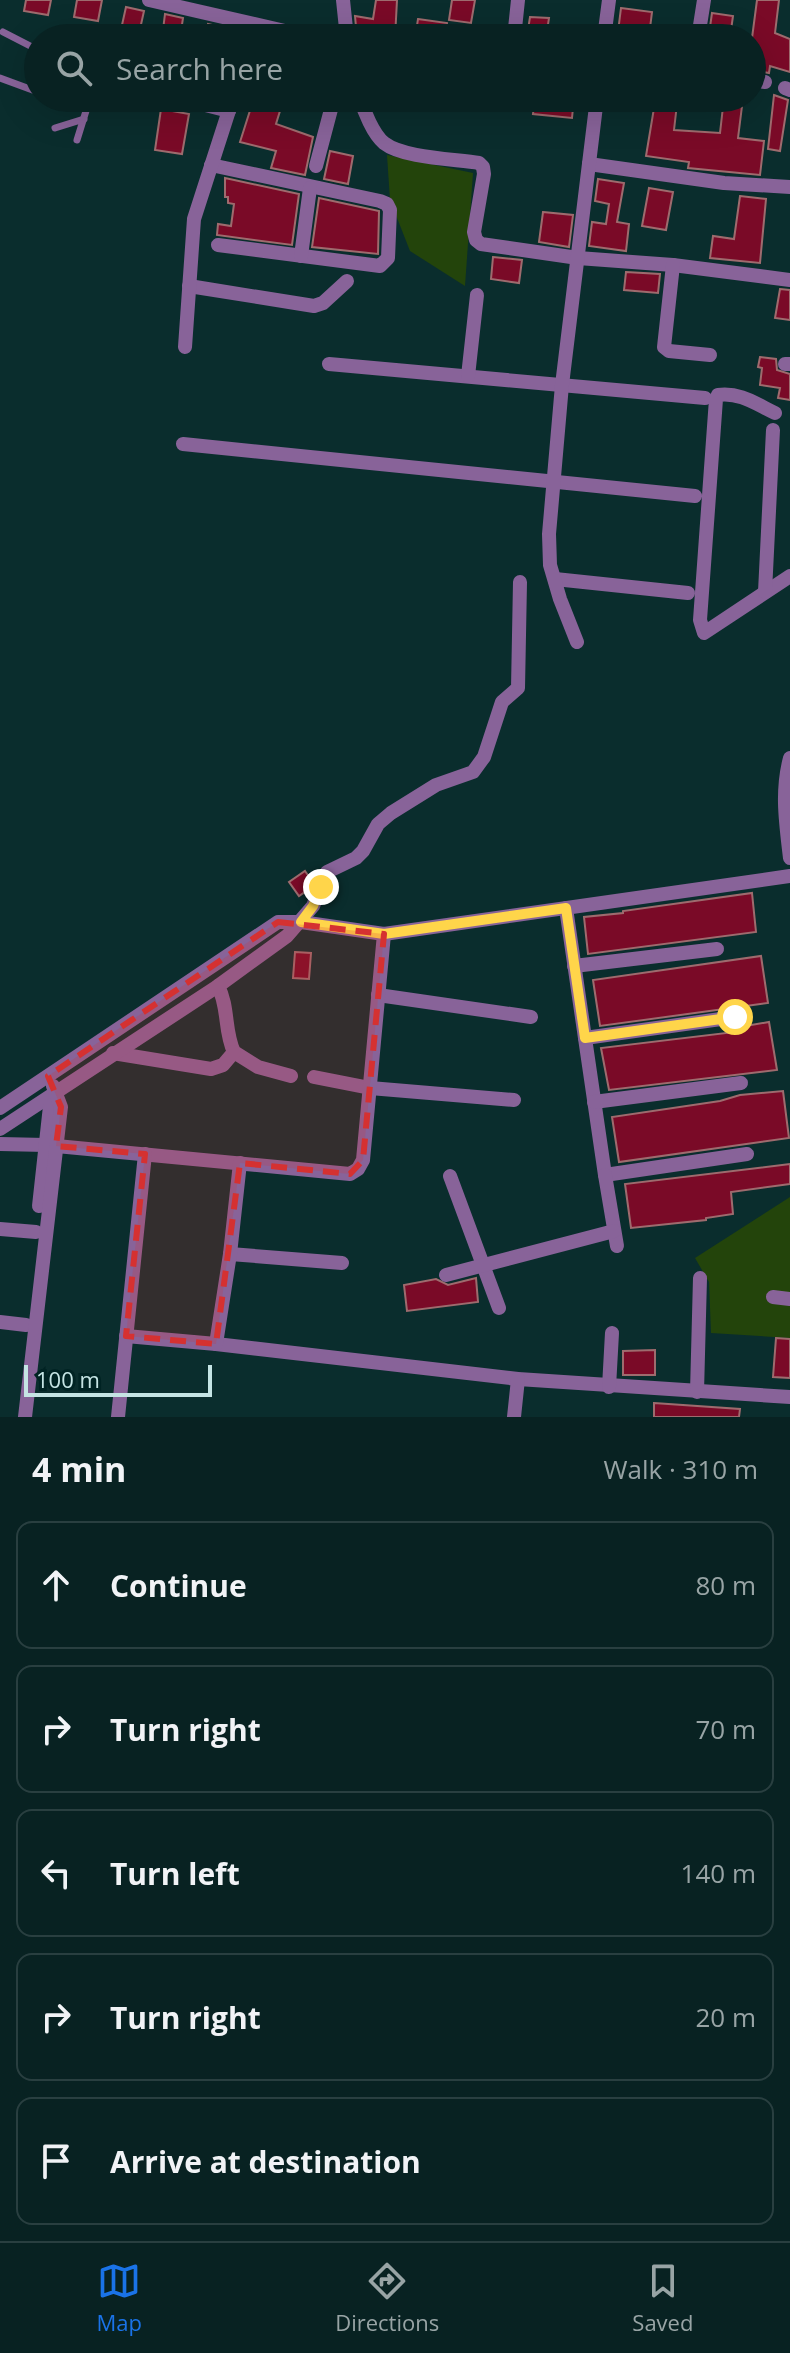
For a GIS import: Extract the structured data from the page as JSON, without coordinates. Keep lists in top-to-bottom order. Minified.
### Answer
{"scale_bar":"100 m","page":{"search":"Search here","scale":"100 m","heading":["4 min","Walk · 310 m"],"list":[["Continue","80 m"],["Turn right","70 m"],["Turn left","140 m"],["Turn right","20 m"],"Arrive at destination"],"nav":["Map","Directions","Saved"]}}
